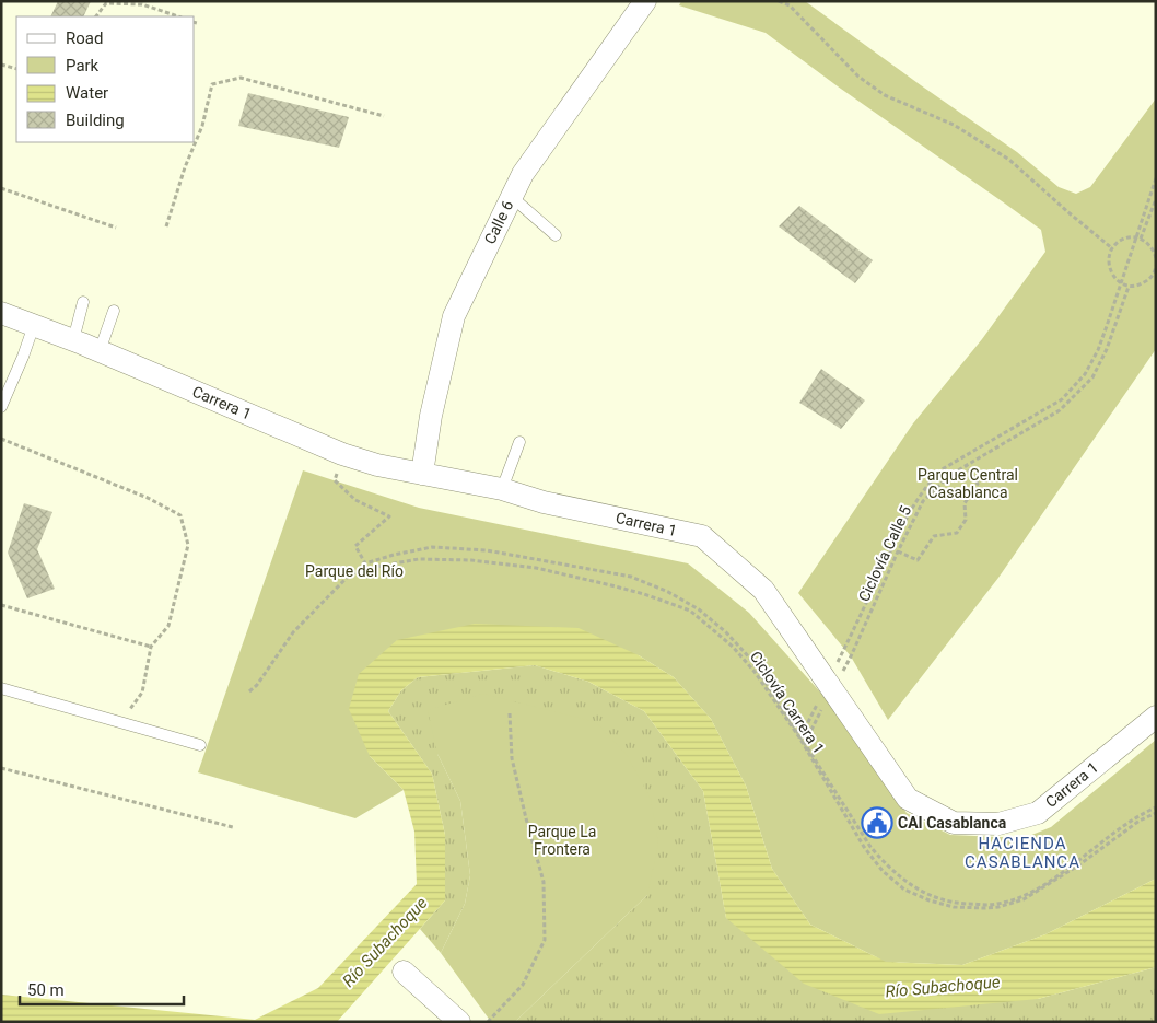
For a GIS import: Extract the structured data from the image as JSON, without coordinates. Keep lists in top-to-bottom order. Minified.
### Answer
{"streets":{"street":["Calle 6","Carrera 1"],"path":["Ciclovía Calle 5","Ciclovía Carrera 1"]},"crossings":[["Calle 6","Carrera 1"],["Carrera 1","Ciclovía Calle 5"],["Ciclovía Calle 5","Ciclovía Carrera 1"]],"districts":["HACIENDA CASABLANCA"],"water":["Río Subachoque"],"parks":["Parque Central Casablanca","Parque del Río","Parque La Frontera"],"places":{"public building":["CAI Casablanca"]},"legend":["Road","Park","Water","Building"],"scale_bar":"50 m"}
